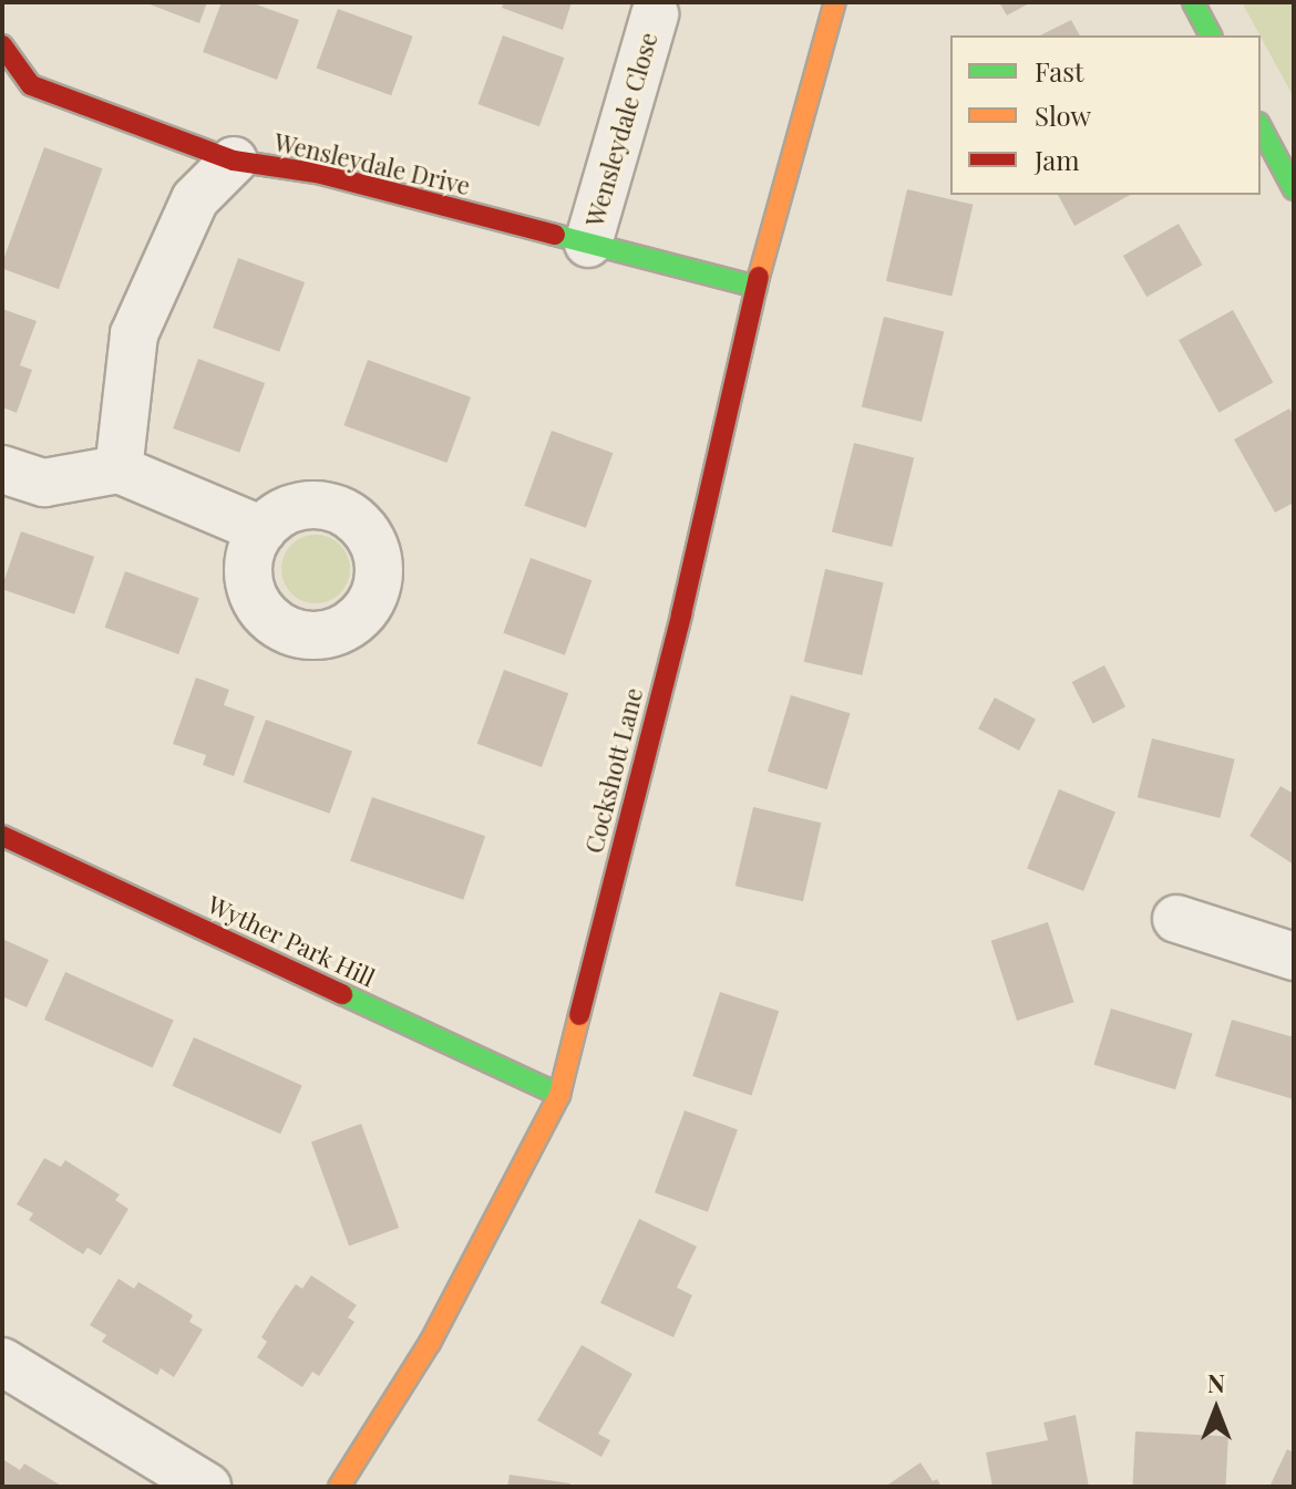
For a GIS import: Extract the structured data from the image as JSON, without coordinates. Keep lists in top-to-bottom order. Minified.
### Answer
{"streets":{"street":["Wensleydale Close","Wensleydale Drive","Cockshott Lane","Wyther Park Hill"]},"crossings":[["Wensleydale Close","Wensleydale Drive"],["Wensleydale Drive","Cockshott Lane"],["Cockshott Lane","Wyther Park Hill"]],"legend":["Fast","Slow","Jam"],"north":"top"}
